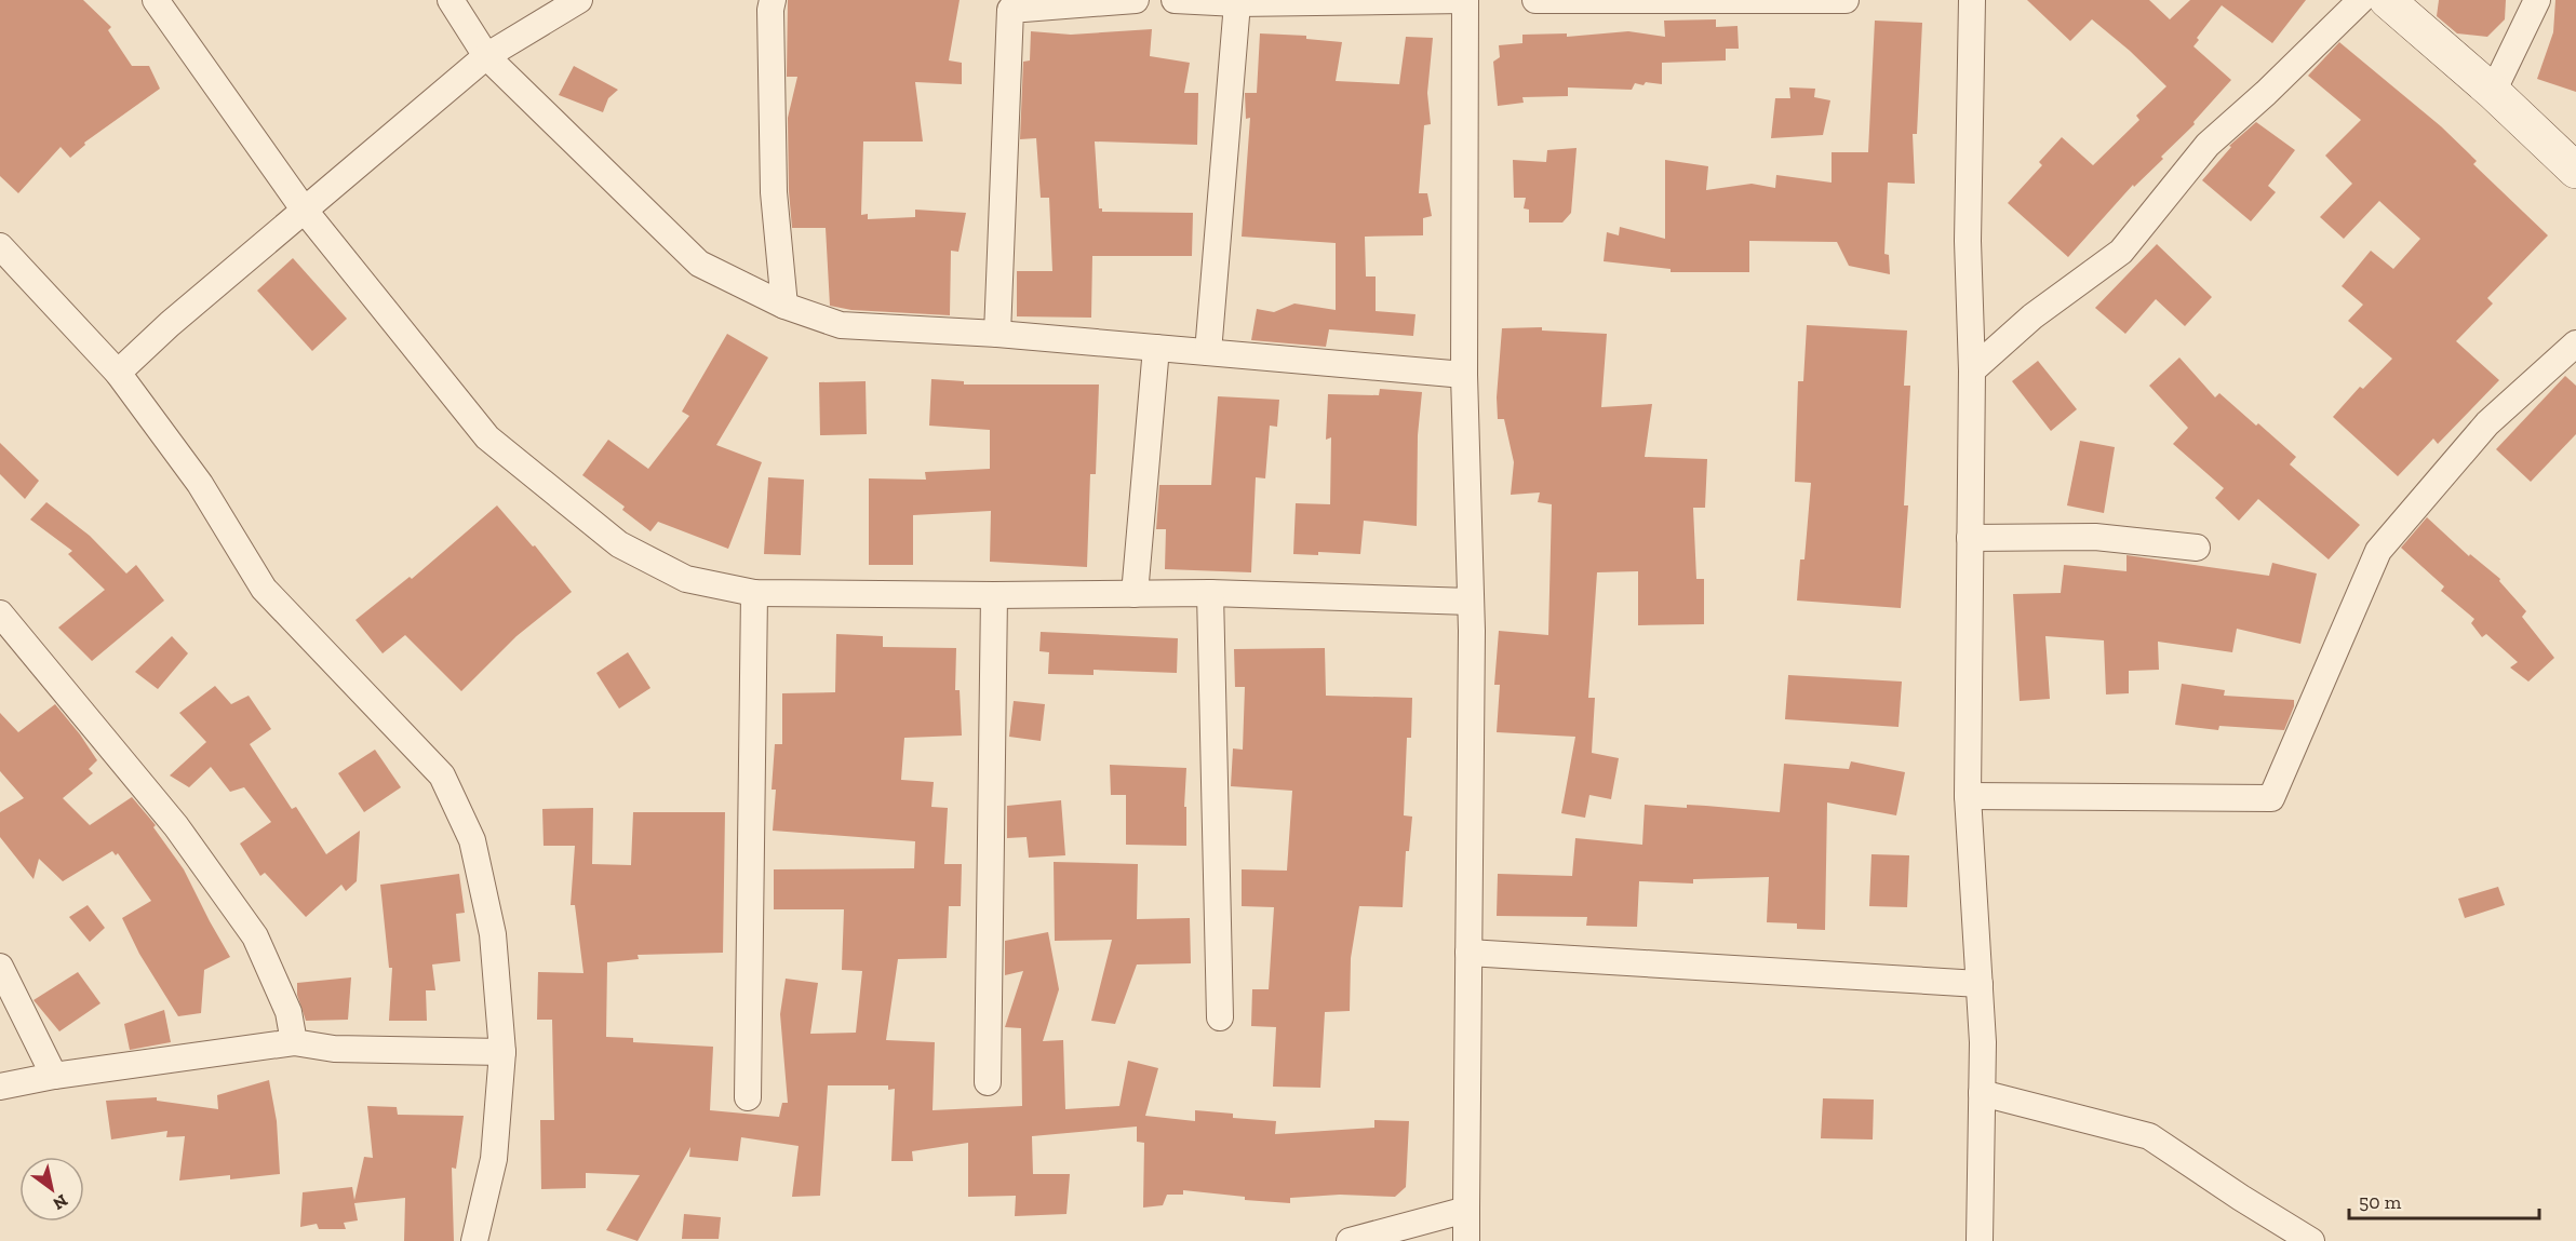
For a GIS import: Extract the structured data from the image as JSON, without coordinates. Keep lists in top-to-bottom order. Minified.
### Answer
{"scale_bar":"50 m","north":"bottom right"}
